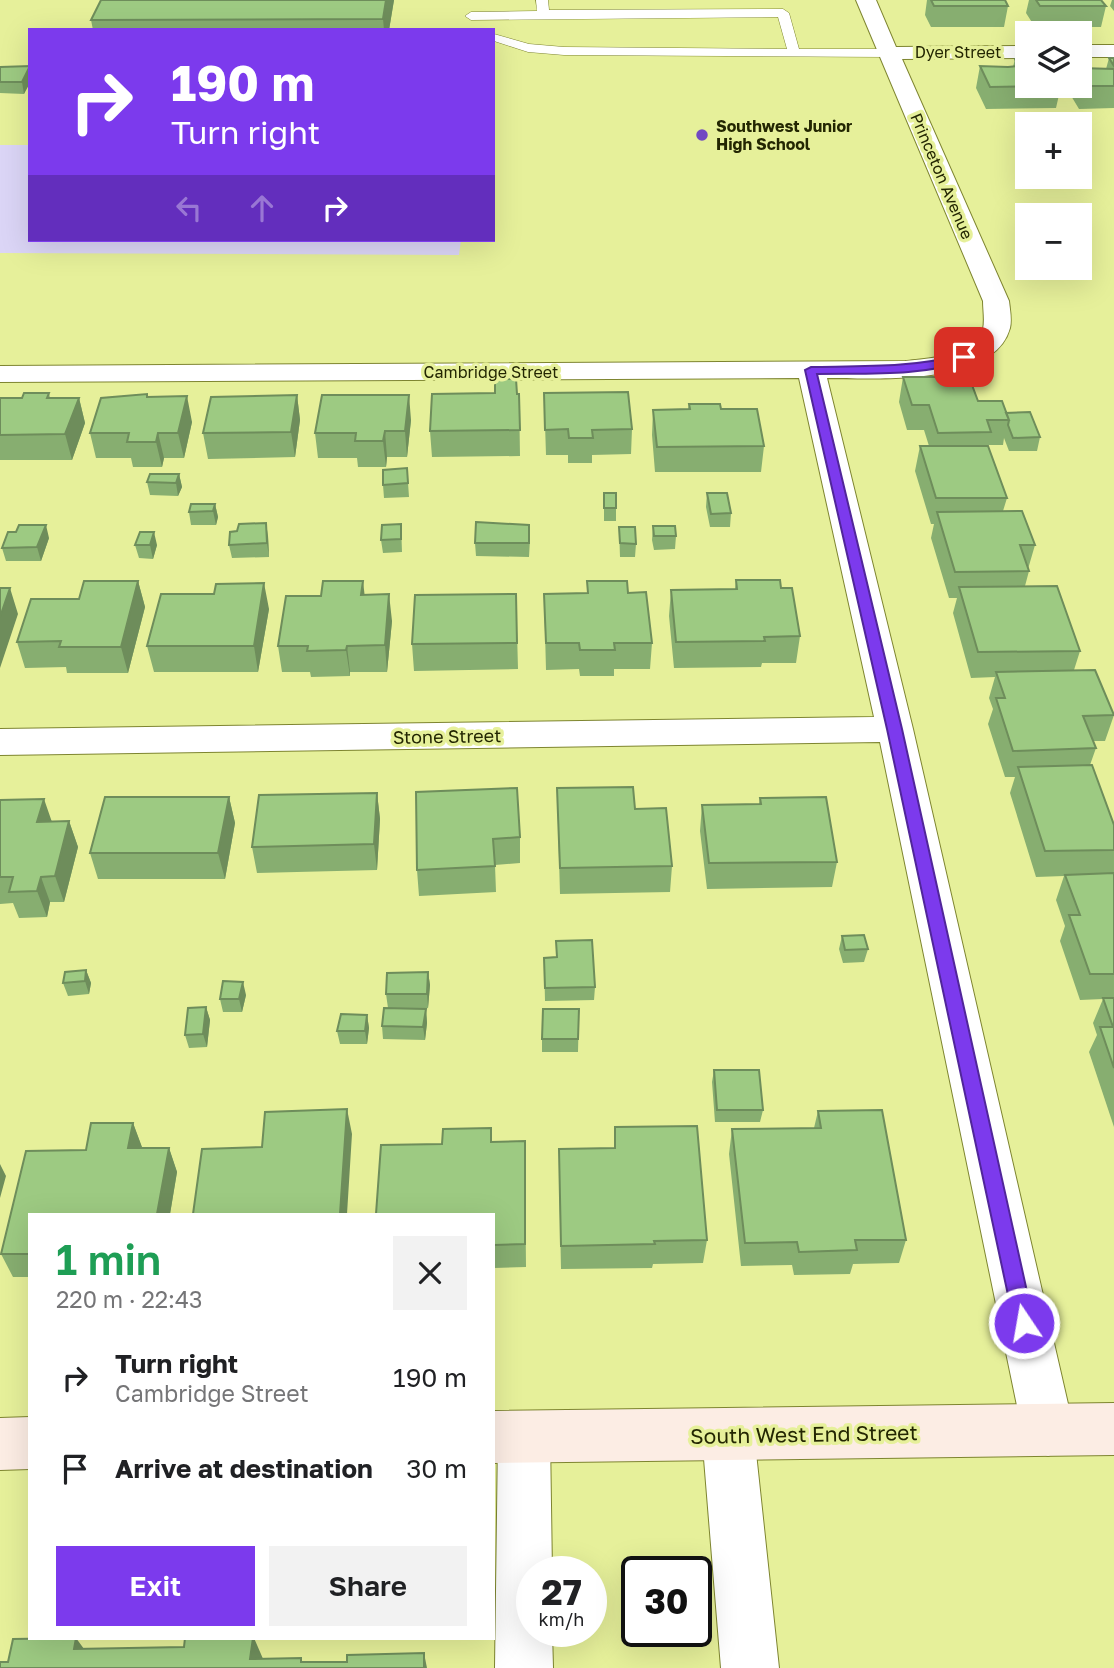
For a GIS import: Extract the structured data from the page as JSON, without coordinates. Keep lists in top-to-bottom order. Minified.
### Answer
{"streets":{"street":["Dyer Street","Princeton Avenue","Cambridge Street","Stone Street","South West End Street"]},"crossings":[["Dyer Street","Princeton Avenue"],["Princeton Avenue","Cambridge Street"]],"places":["Southwest Junior High School"],"page":{"map_buttons":["+","−"],"turn":["190 m","Turn right"],"heading":["1 min","220 m · 22:43"],"list":[{"name":"Turn right","note":"Cambridge Street","value":"190 m"},{"name":"Arrive at destination","value":"30 m"}],"buttons":["Exit","Share"],"speed":"27 km/h","limit":"30"}}
